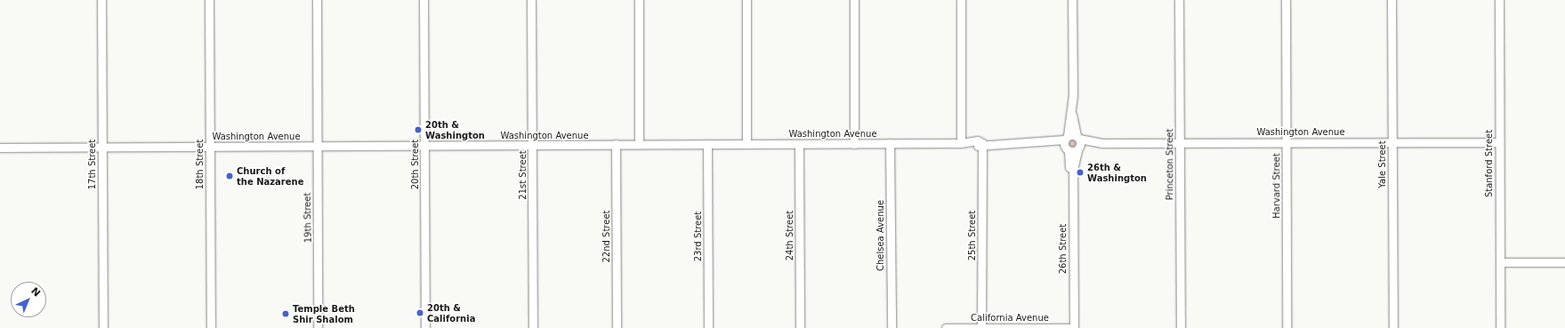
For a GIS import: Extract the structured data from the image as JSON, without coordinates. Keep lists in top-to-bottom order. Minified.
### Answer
{"streets":{"street":["Washington Avenue","Stanford Street","17th Street","18th Street","20th Street","Princeton Street","Yale Street","21st Street","Harvard Street","19th Street","24th Street","Chelsea Avenue","25th Street","22nd Street","23rd Street","26th Street","California Avenue"]},"crossings":[["Washington Avenue","Stanford Street"],["Washington Avenue","17th Street"],["Washington Avenue","18th Street"],["Washington Avenue","20th Street"],["Washington Avenue","Princeton Street"],["Washington Avenue","Yale Street"],["Washington Avenue","21st Street"],["Washington Avenue","Harvard Street"],["Washington Avenue","19th Street"],["Washington Avenue","24th Street"],["Washington Avenue","Chelsea Avenue"],["Washington Avenue","25th Street"],["Washington Avenue","22nd Street"],["Washington Avenue","23rd Street"],["Washington Avenue","26th Street"],["25th Street","California Avenue"],["26th Street","California Avenue"]],"places":["20th & Washington","26th & Washington","Church of the Nazarene","20th & California","Temple Beth Shir Shalom"],"north":"top right"}
